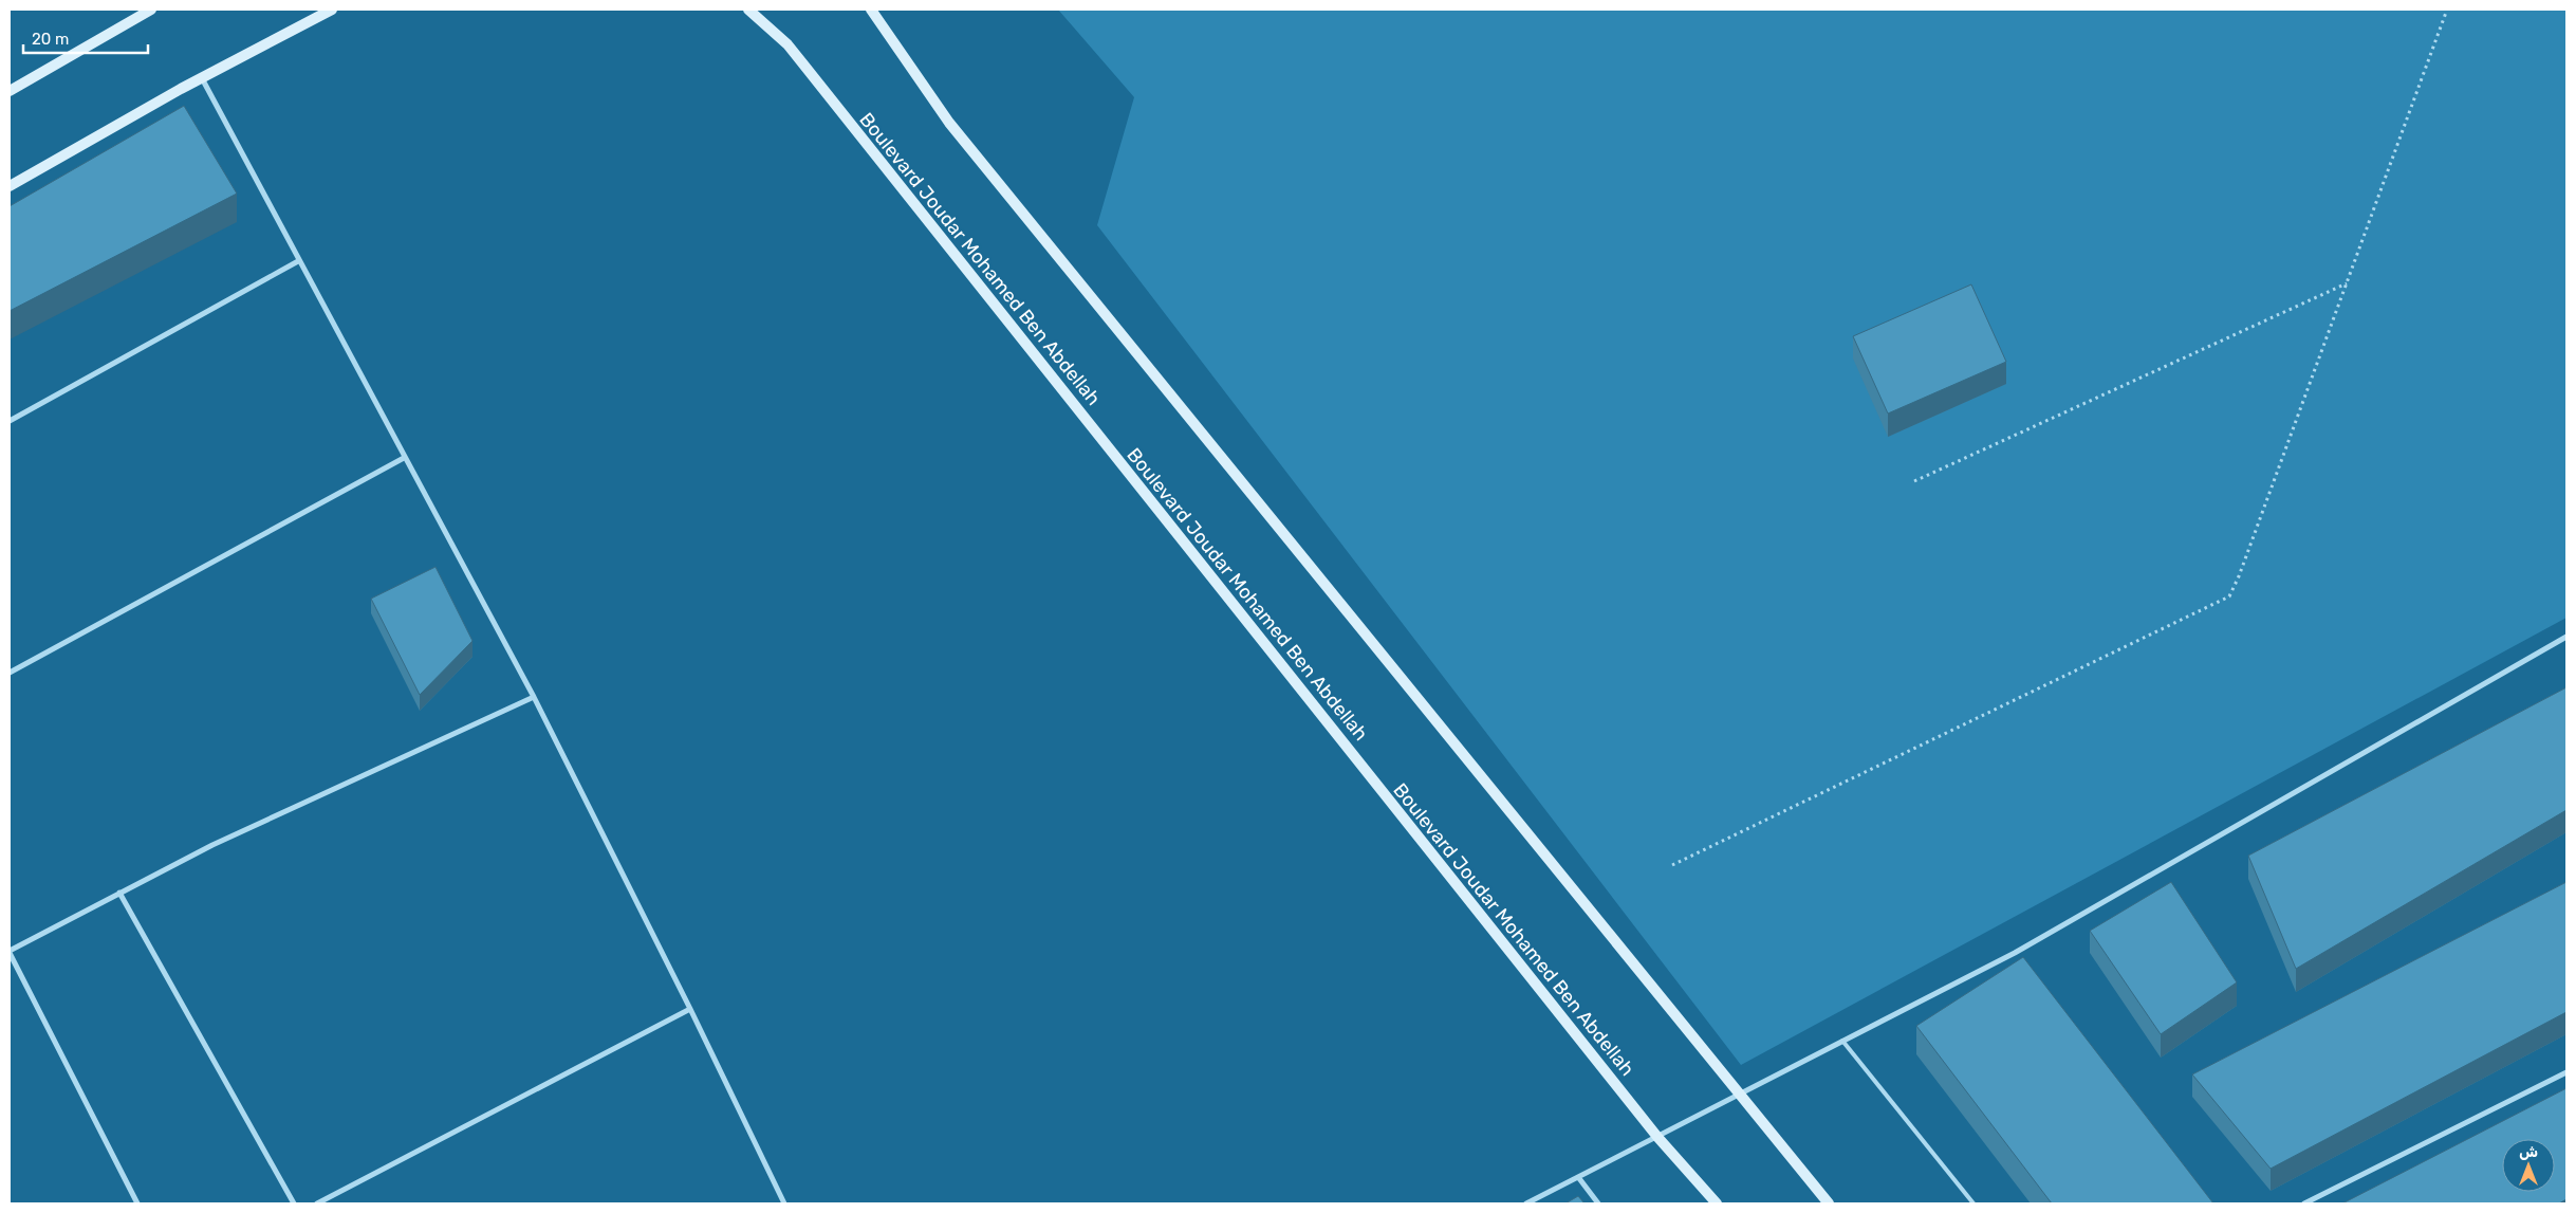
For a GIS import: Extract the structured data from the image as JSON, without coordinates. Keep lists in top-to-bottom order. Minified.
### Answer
{"streets":{"main road":["Boulevard Joudar Mohamed Ben Abdellah"]},"scale_bar":"20 m","north":"top"}
